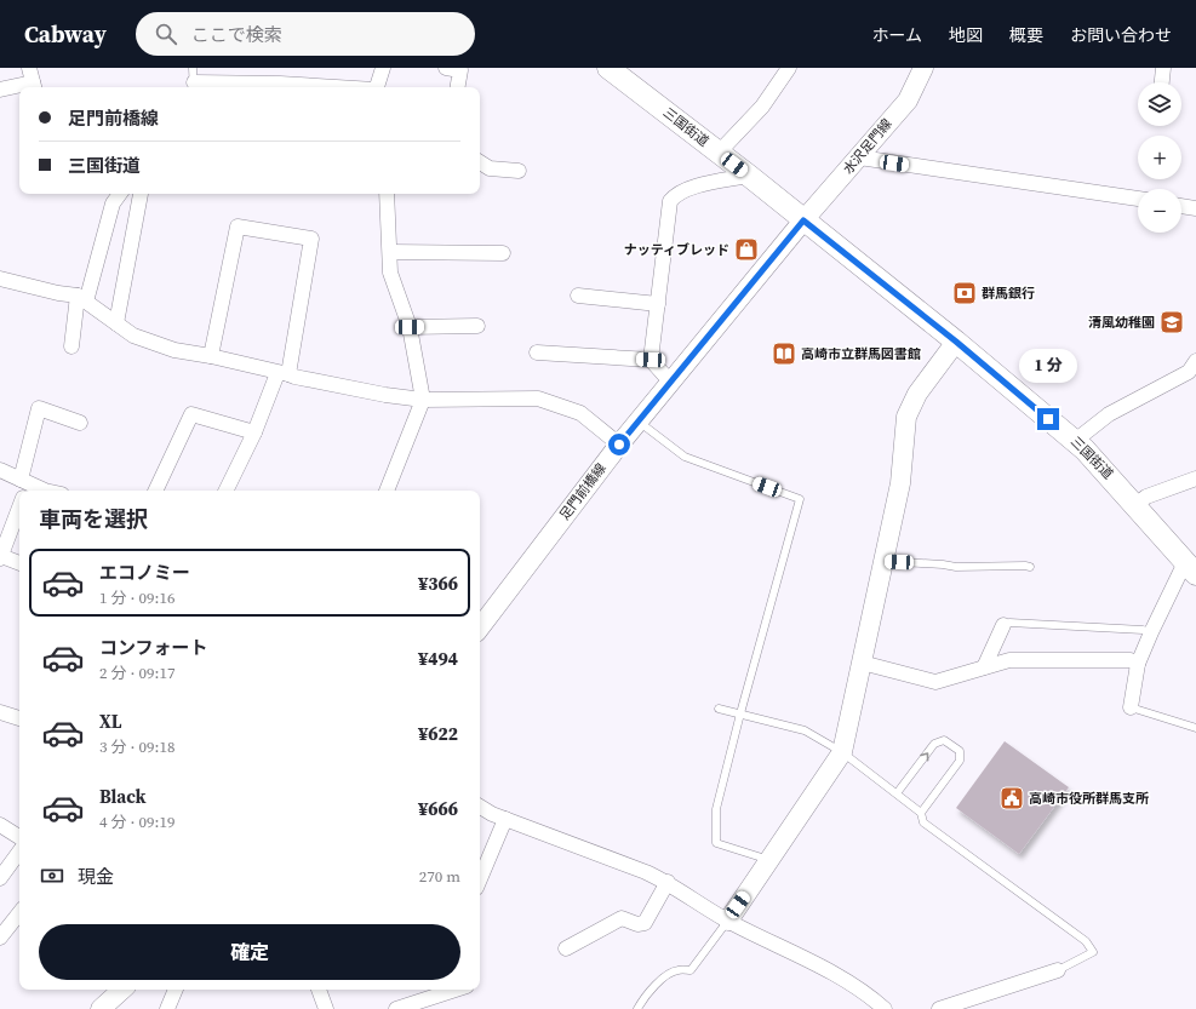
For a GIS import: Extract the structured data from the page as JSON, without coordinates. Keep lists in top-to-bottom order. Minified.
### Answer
{"streets":{"main road":["三国街道","水沢足門線","足門前橋線"]},"crossings":[["三国街道","水沢足門線"],["三国街道","足門前橋線"],["水沢足門線","足門前橋線"]],"places":{"shop":["ナッティブレッド"],"bank":["群馬銀行"],"school or university":["清風幼稚園"],"library":["高崎市立群馬図書館"],"public building":["高崎市役所群馬支所"]},"page":{"header":"Cabway","search":"ここで検索","nav":["ホーム","地図","概要","お問い合わせ"],"map_buttons":["+","−"],"banner":["足門前橋線","三国街道"],"bubble":"1 分","heading":"車両を選択","list":[{"name":"エコノミー","note":"1 分 · 09:16","value":"¥366"},{"name":"コンフォート","note":"2 分 · 09:17","value":"¥494"},{"name":"XL","note":"3 分 · 09:18","value":"¥622"},{"name":"Black","note":"4 分 · 09:19","value":"¥666"}],"pay":["現金","270 m"],"buttons":"確定"}}
